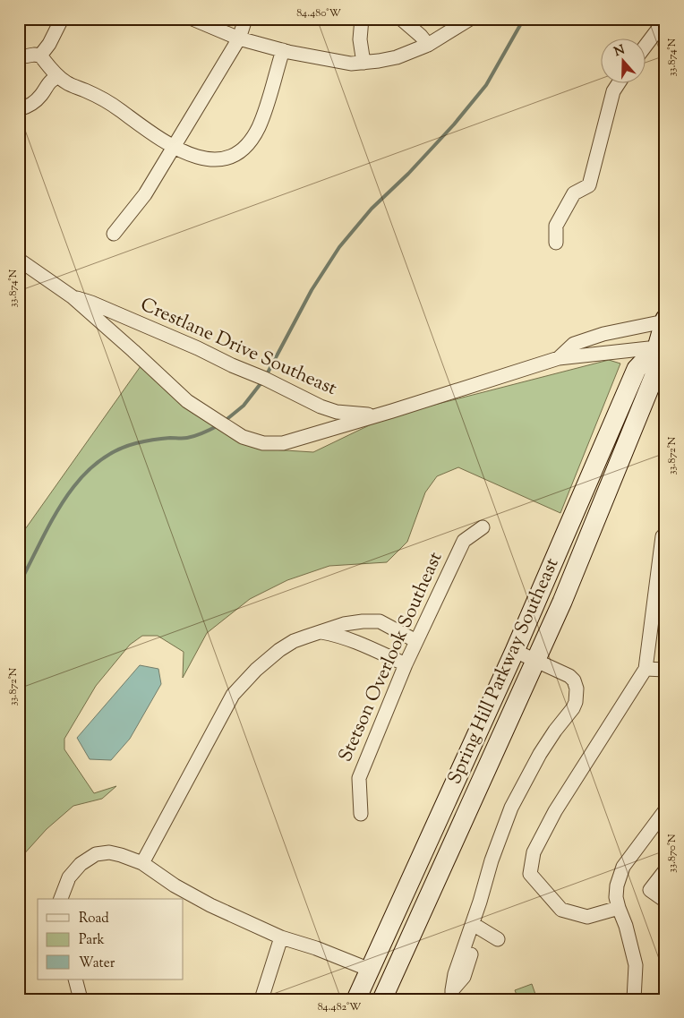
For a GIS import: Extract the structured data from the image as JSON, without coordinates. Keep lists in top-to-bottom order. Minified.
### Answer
{"streets":{"street":["Crestlane Drive Southeast","Stetson Overlook Southeast","Spring Hill Parkway Southeast"]},"legend":["Road","Park","Water"],"north":"top","coordinates":["84.480°W","33.874°N","33.872°N","33.870°N","84.482°W"]}
